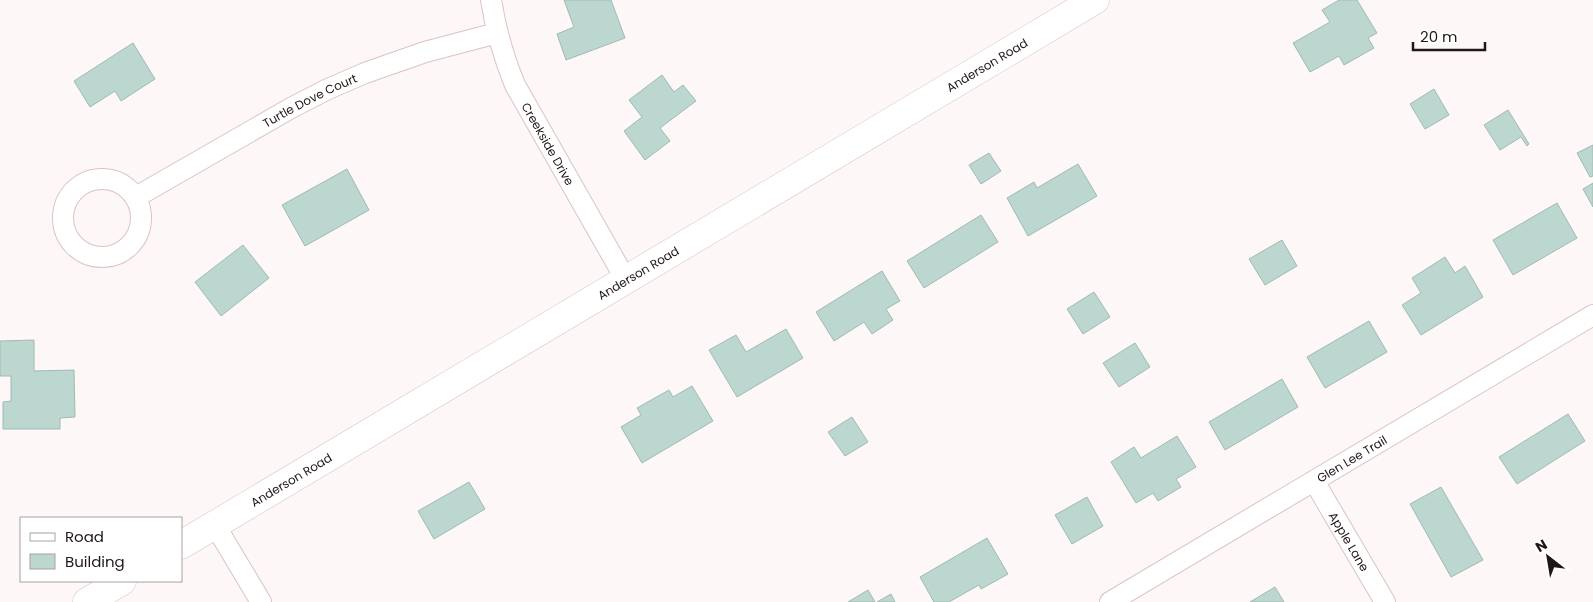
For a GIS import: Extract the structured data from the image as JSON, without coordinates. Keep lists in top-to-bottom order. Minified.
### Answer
{"streets":{"street":["Anderson Road","Turtle Dove Court","Creekside Drive","Glen Lee Trail","Apple Lane"]},"crossings":[["Anderson Road","Creekside Drive"],["Turtle Dove Court","Creekside Drive"],["Glen Lee Trail","Apple Lane"]],"legend":["Road","Building"],"scale_bar":"20 m","north":"top left"}
